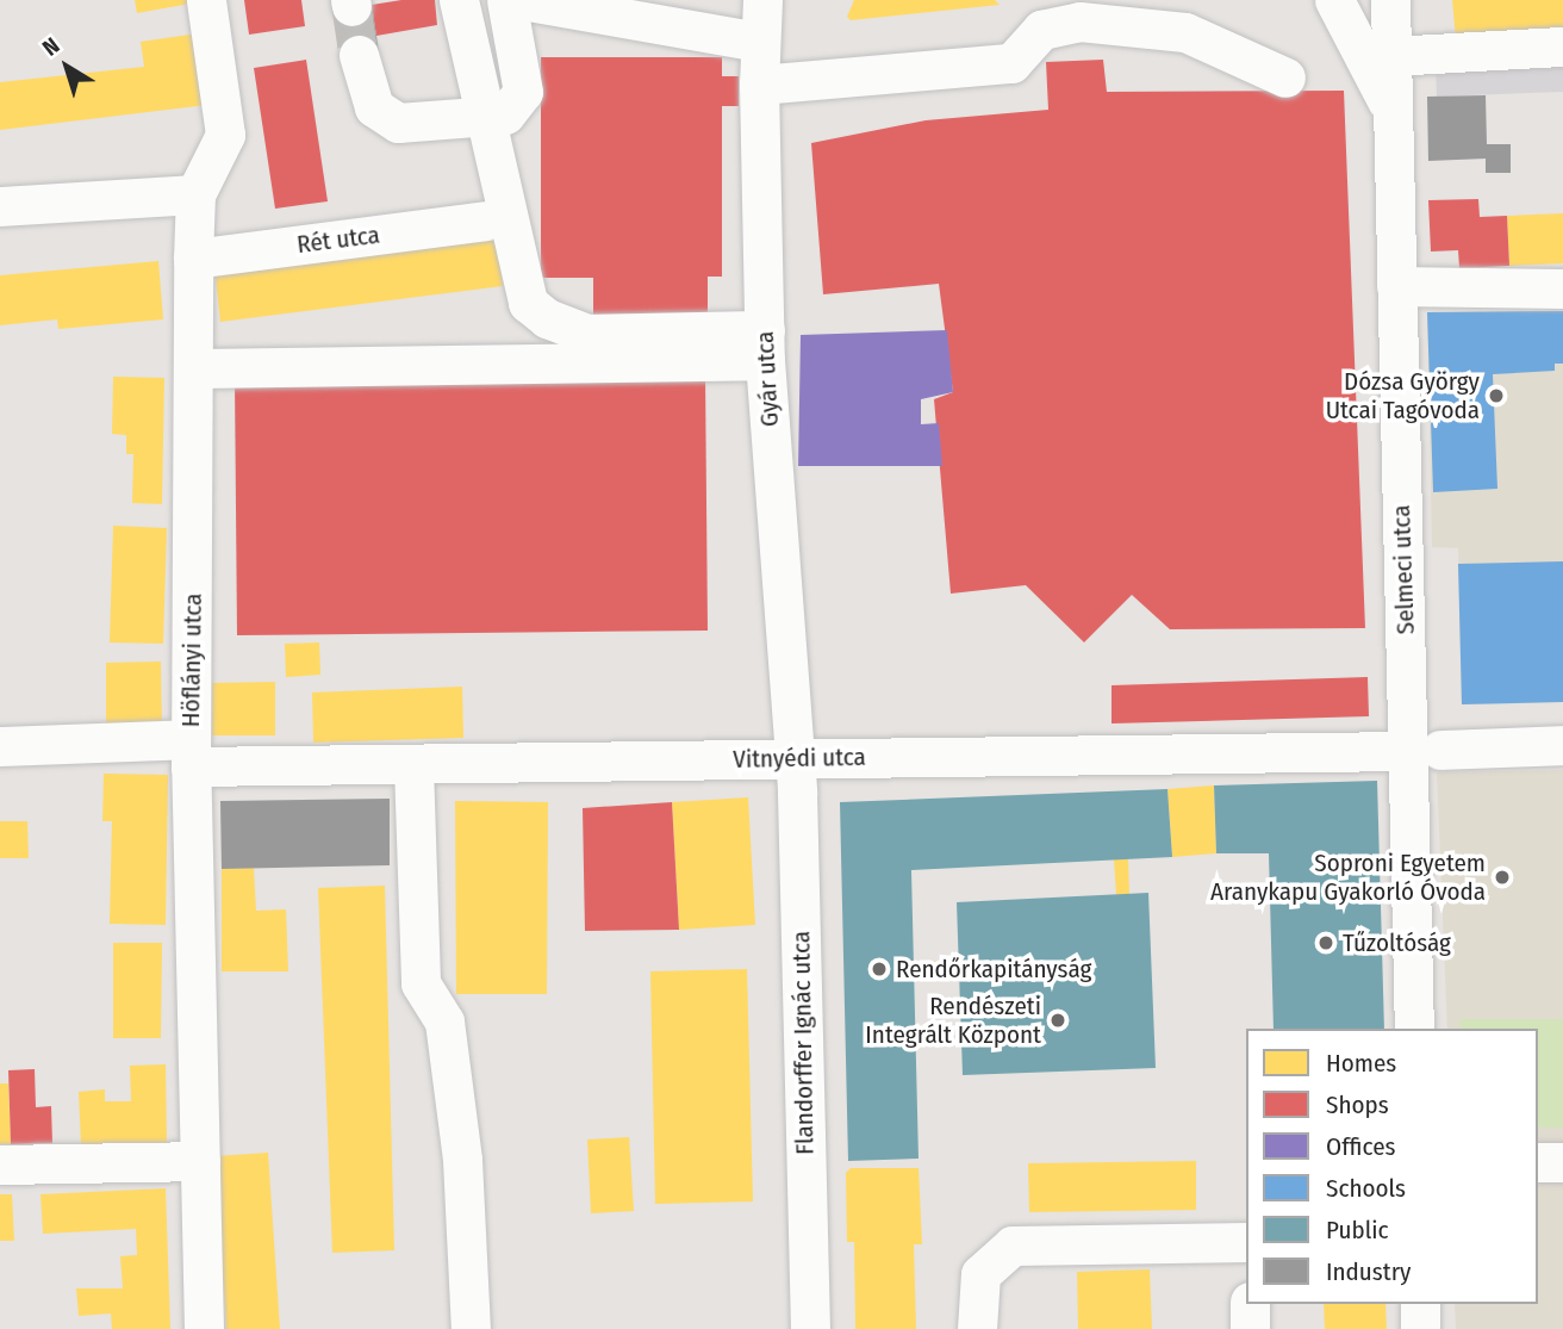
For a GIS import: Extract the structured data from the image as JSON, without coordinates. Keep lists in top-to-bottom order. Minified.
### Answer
{"streets":{"street":["Rét utca","Gyár utca","Selmeci utca","Höflányi utca","Vitnyédi utca","Flandorffer Ignác utca"]},"crossings":[["Rét utca","Höflányi utca"],["Gyár utca","Vitnyédi utca"],["Gyár utca","Flandorffer Ignác utca"],["Selmeci utca","Vitnyédi utca"],["Höflányi utca","Vitnyédi utca"],["Vitnyédi utca","Flandorffer Ignác utca"]],"places":["Dózsa György Utcai Tagóvoda","Soproni Egyetem Aranykapu Gyakorló Óvoda","Tűzoltóság","Rendőrkapitányság","Rendészeti Integrált Központ"],"legend":["Homes","Shops","Offices","Schools","Public","Industry"],"north":"top left"}
